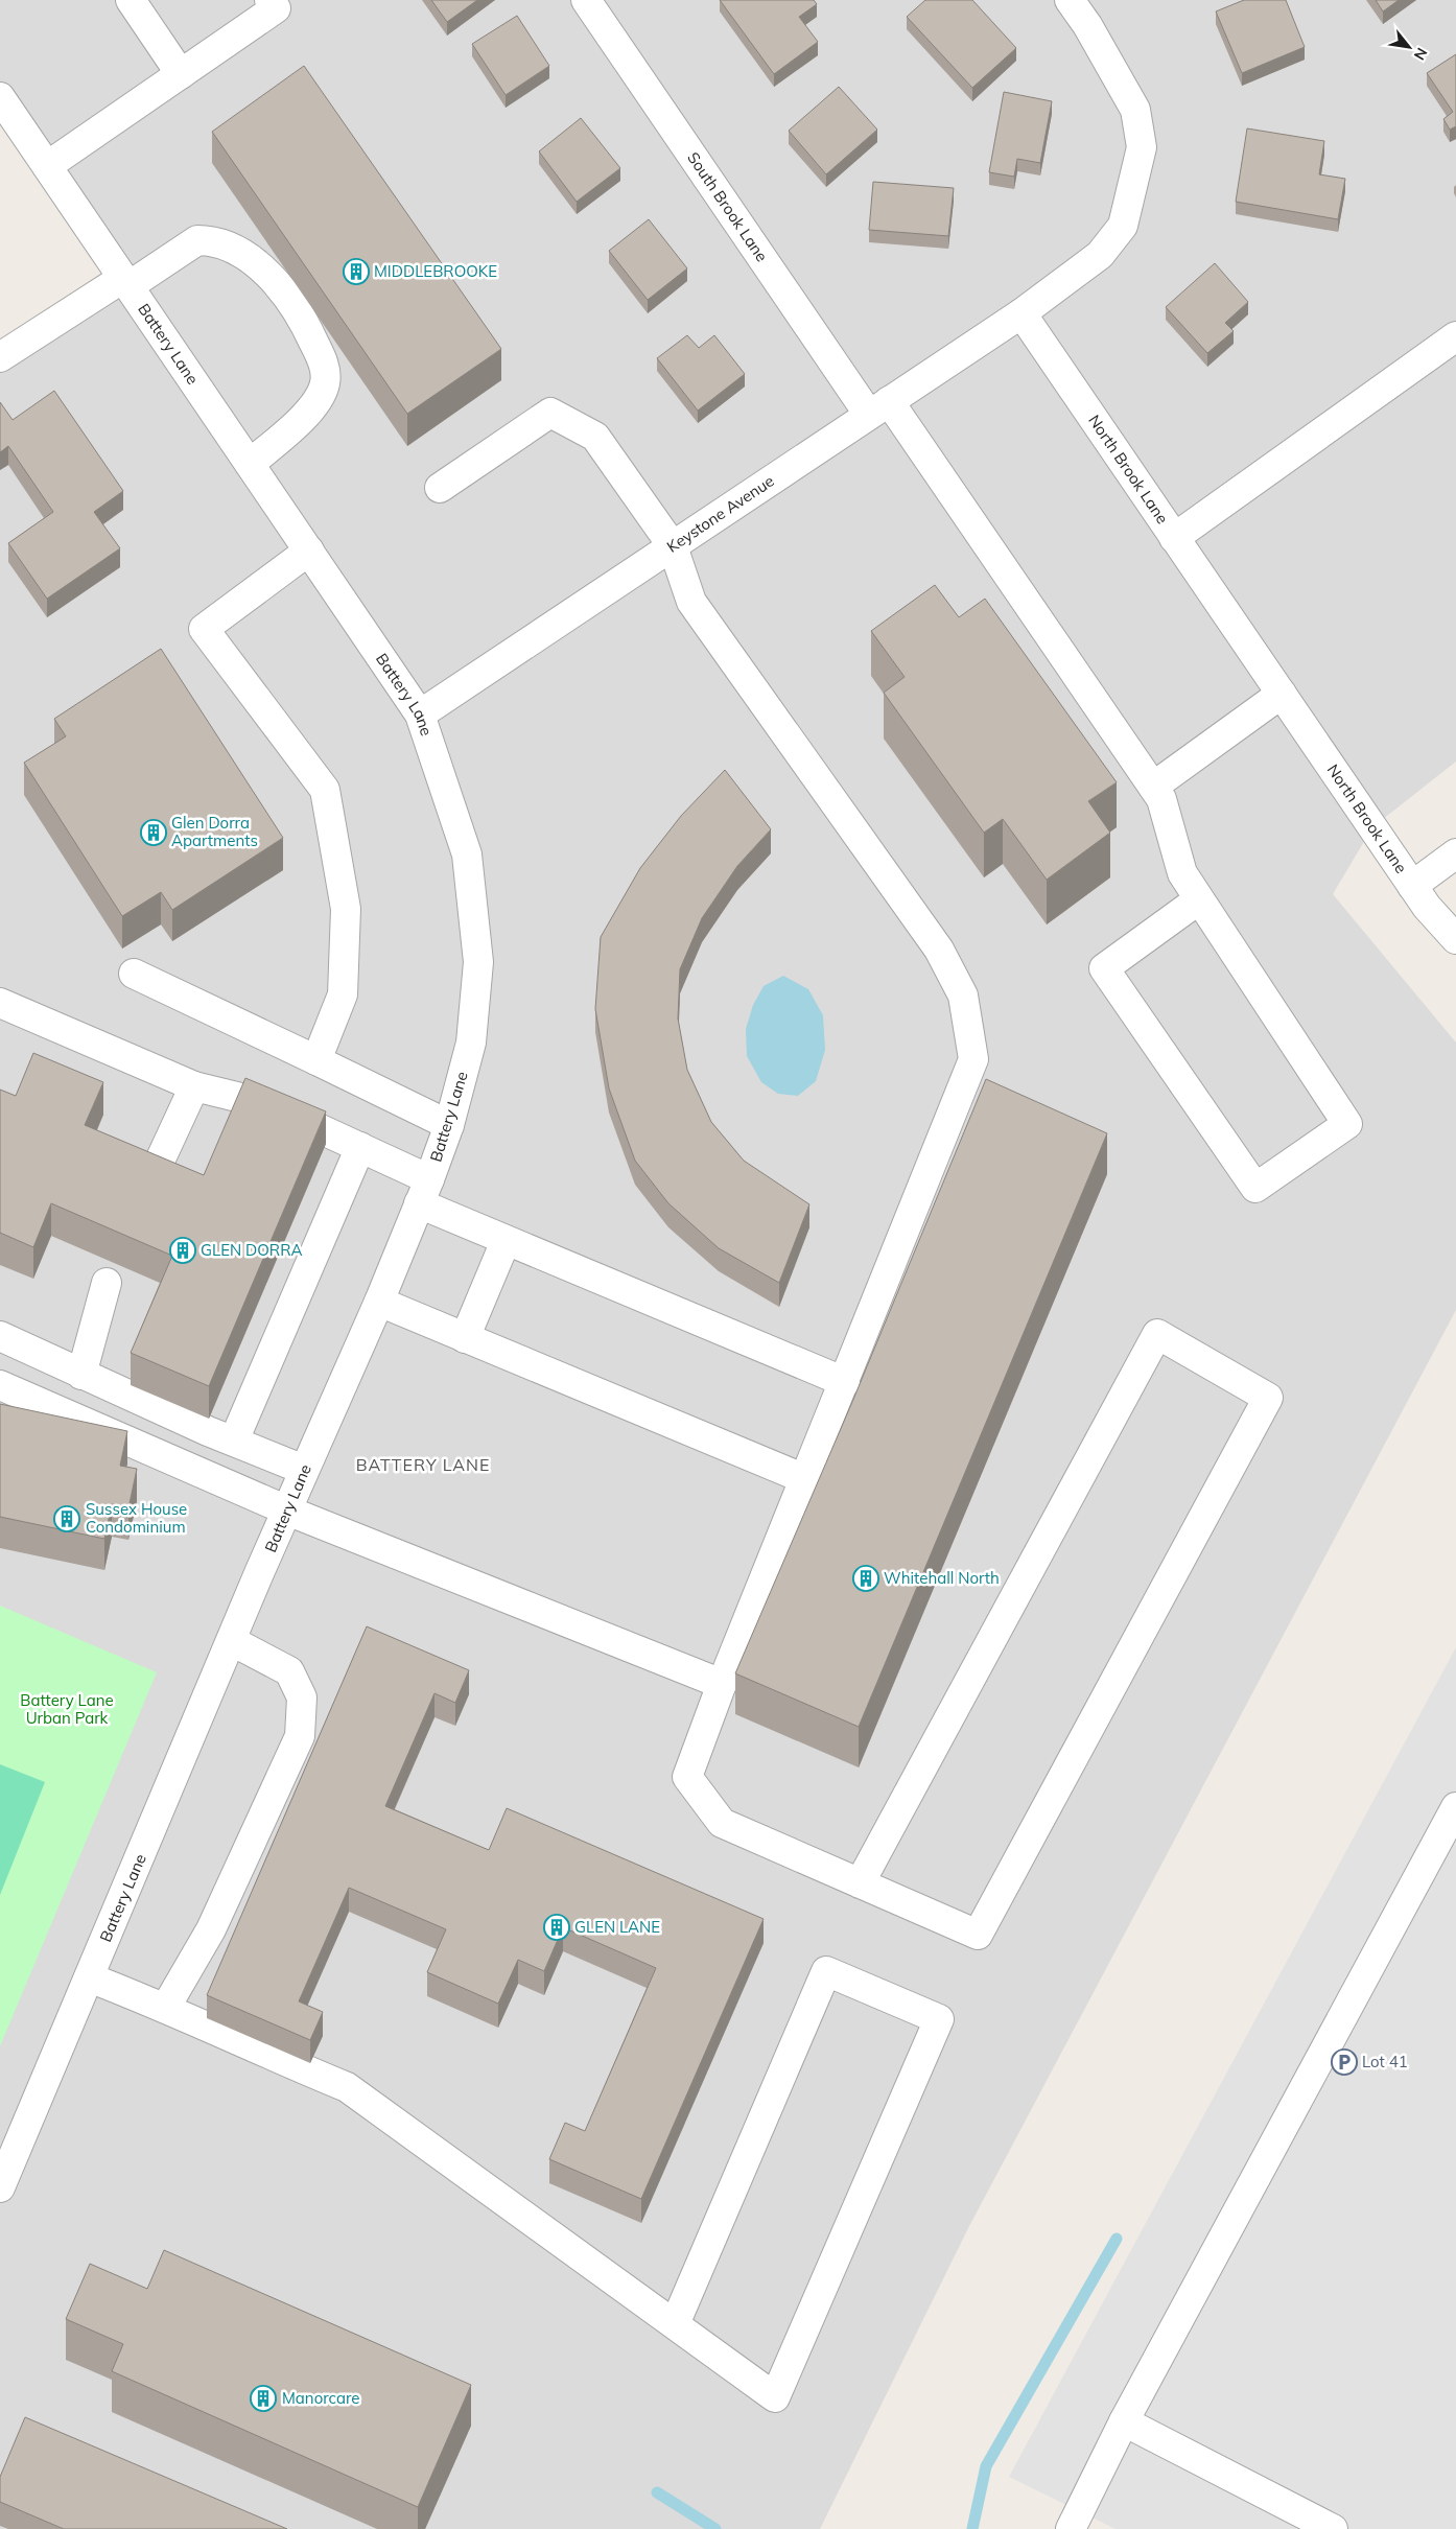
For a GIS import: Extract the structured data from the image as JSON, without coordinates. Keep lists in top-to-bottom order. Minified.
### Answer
{"streets":{"street":["South Brook Lane","Battery Lane","North Brook Lane","Keystone Avenue"]},"crossings":[["South Brook Lane","Keystone Avenue"],["Battery Lane","Keystone Avenue"],["North Brook Lane","Keystone Avenue"]],"districts":["BATTERY LANE"],"parks":["Battery Lane Urban Park"],"places":{"building":["MIDDLEBROOKE","Glen Dorra Apartments","GLEN DORRA","Sussex House Condominium","Whitehall North","GLEN LANE","Manorcare"],"parking":["Lot 41"]},"north":"bottom right"}
